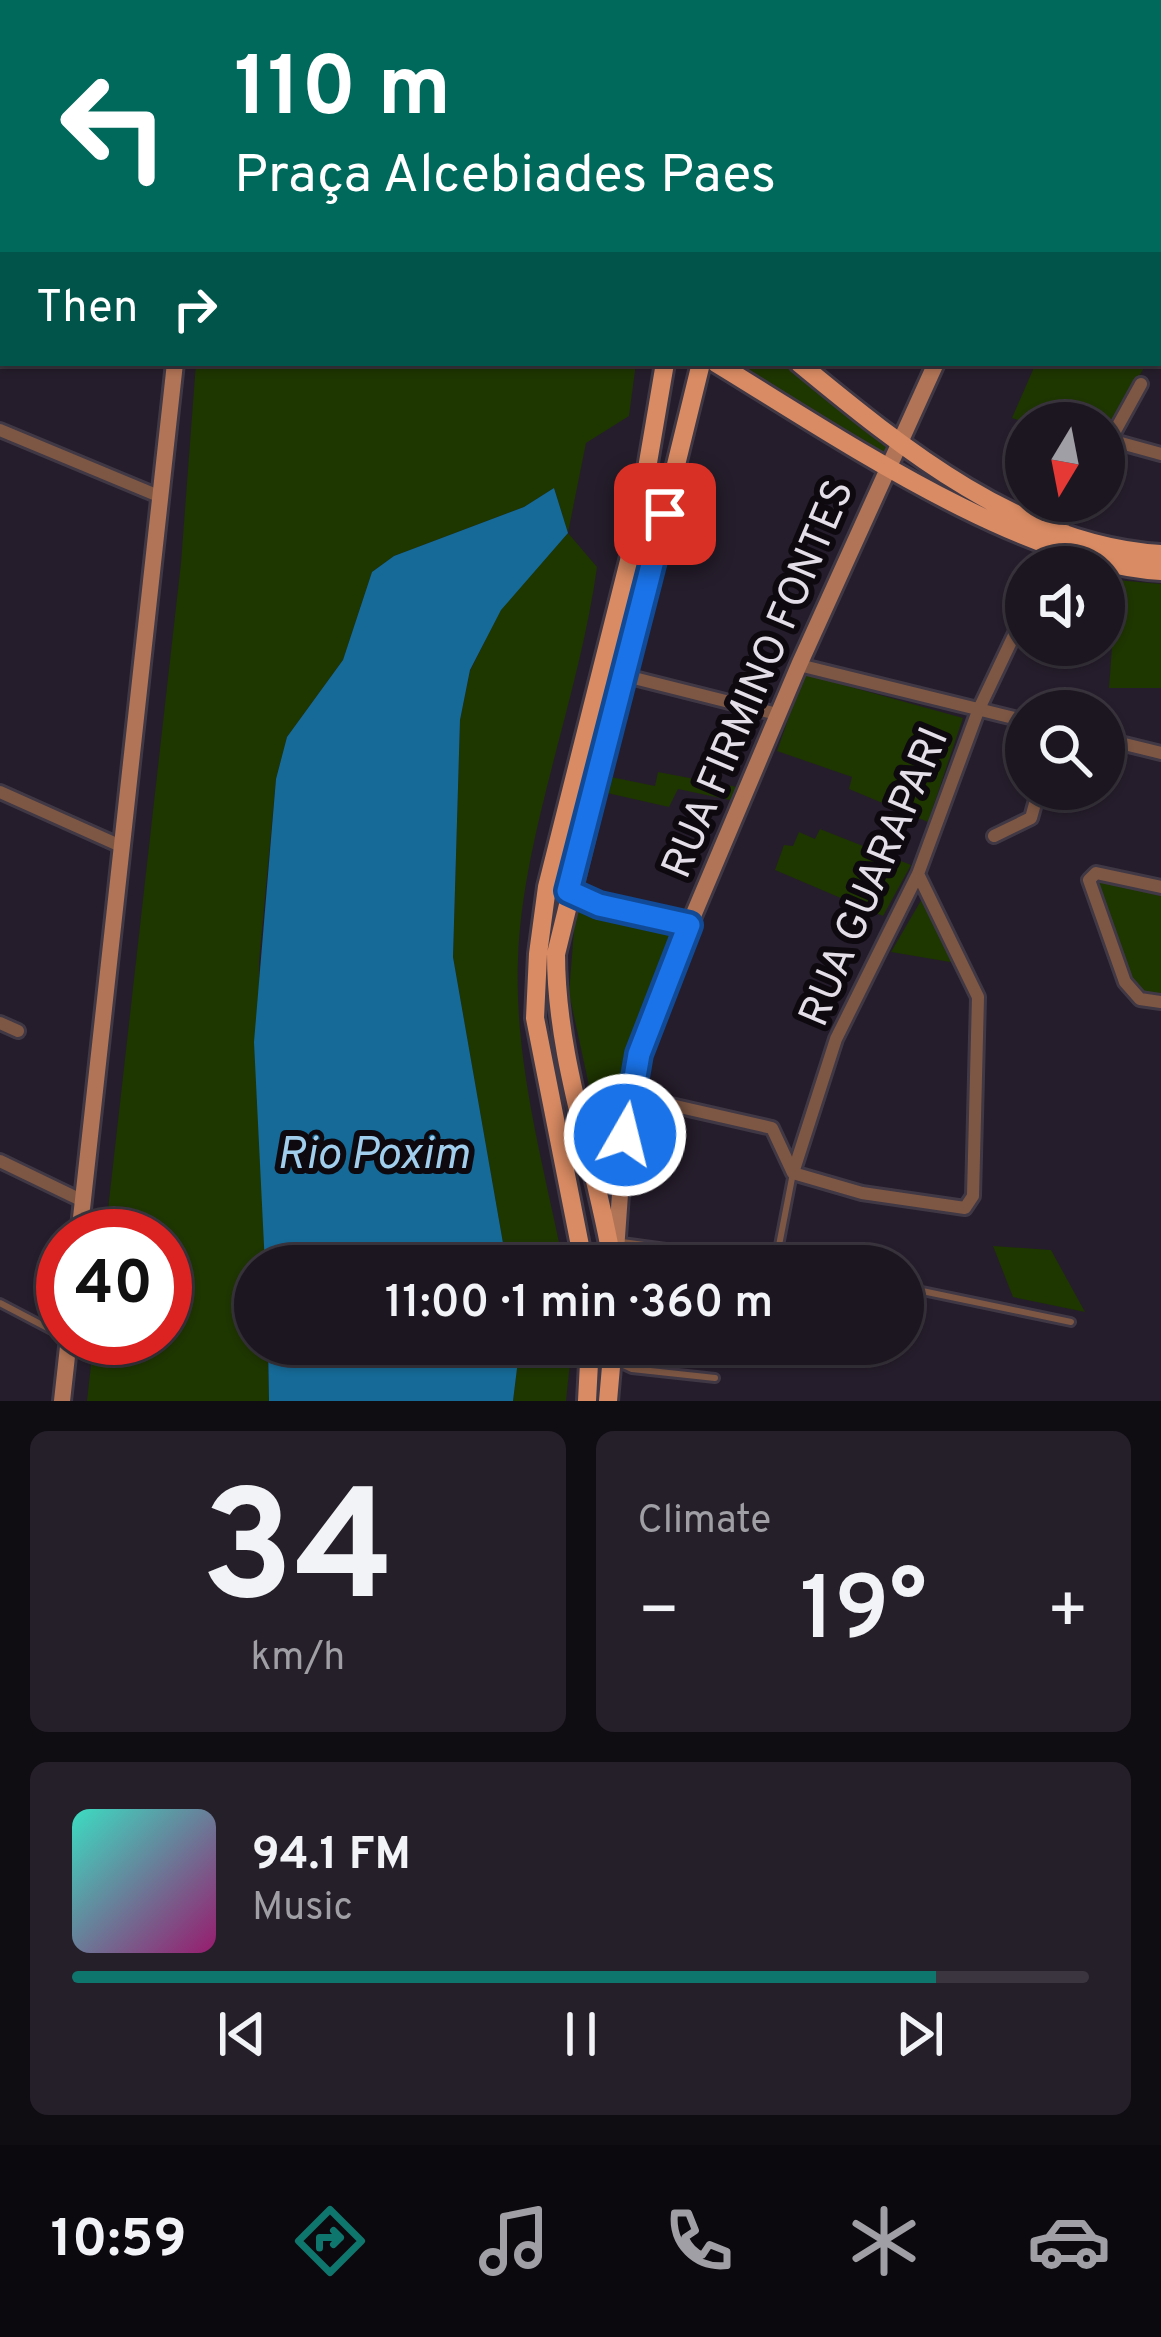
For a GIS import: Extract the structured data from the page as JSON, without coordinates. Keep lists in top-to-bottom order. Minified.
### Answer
{"streets":{"street":["RUA FIRMINO FONTES","RUA GUARAPARI"]},"water":["Rio Poxim"],"north":"bottom","page":{"turn":["110 m","Praça Alcebiades Paes"],"then":"Then","limit":"40","trip":"11:00 · 1 min · 360 m","tile":[["34","km/h"],"Climate"],"heat":["−","19°","+"],"song":["94.1 FM","Music"],"tabs":"10:59"}}
